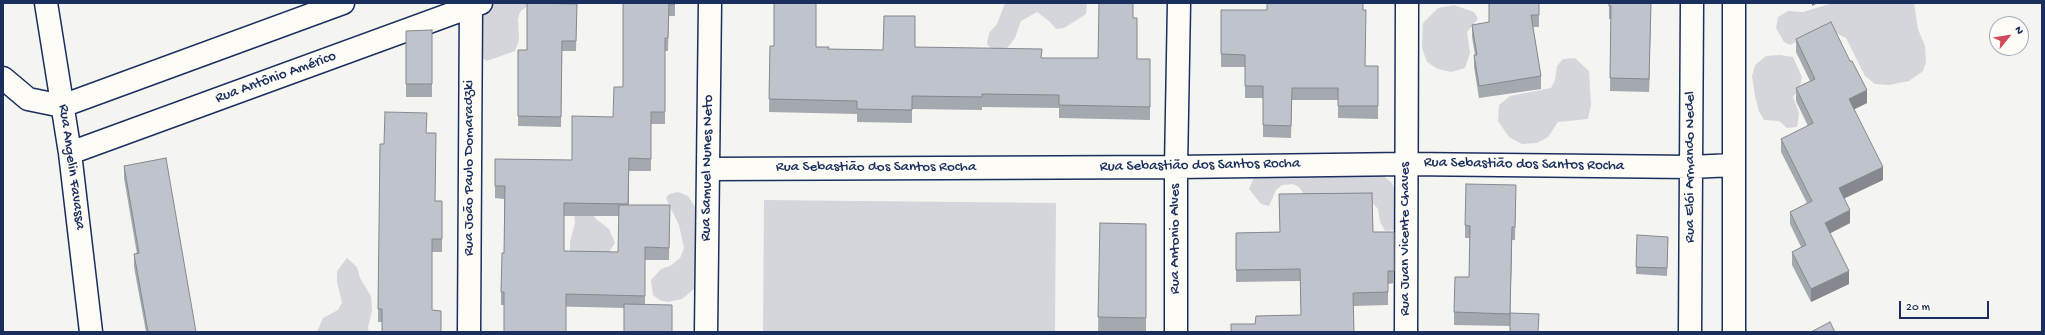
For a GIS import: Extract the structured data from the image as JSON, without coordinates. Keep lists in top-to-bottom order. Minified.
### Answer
{"streets":{"street":["Rua Antônio Américo","Rua Sebastião dos Santos Rocha","Rua Angelin Favassa","Rua Elói Armando Nedel","Rua João Paulo Domaradzki","Rua Samuel Nunes Neto","Rua Antonio Alves","Rua Juan Vicente Chaves"]},"crossings":[["Rua Antônio Américo","Rua Angelin Favassa"],["Rua Antônio Américo","Rua João Paulo Domaradzki"],["Rua Sebastião dos Santos Rocha","Rua Elói Armando Nedel"],["Rua Sebastião dos Santos Rocha","Rua Samuel Nunes Neto"],["Rua Sebastião dos Santos Rocha","Rua Antonio Alves"],["Rua Sebastião dos Santos Rocha","Rua Juan Vicente Chaves"]],"scale_bar":"20 m","north":"top right"}
